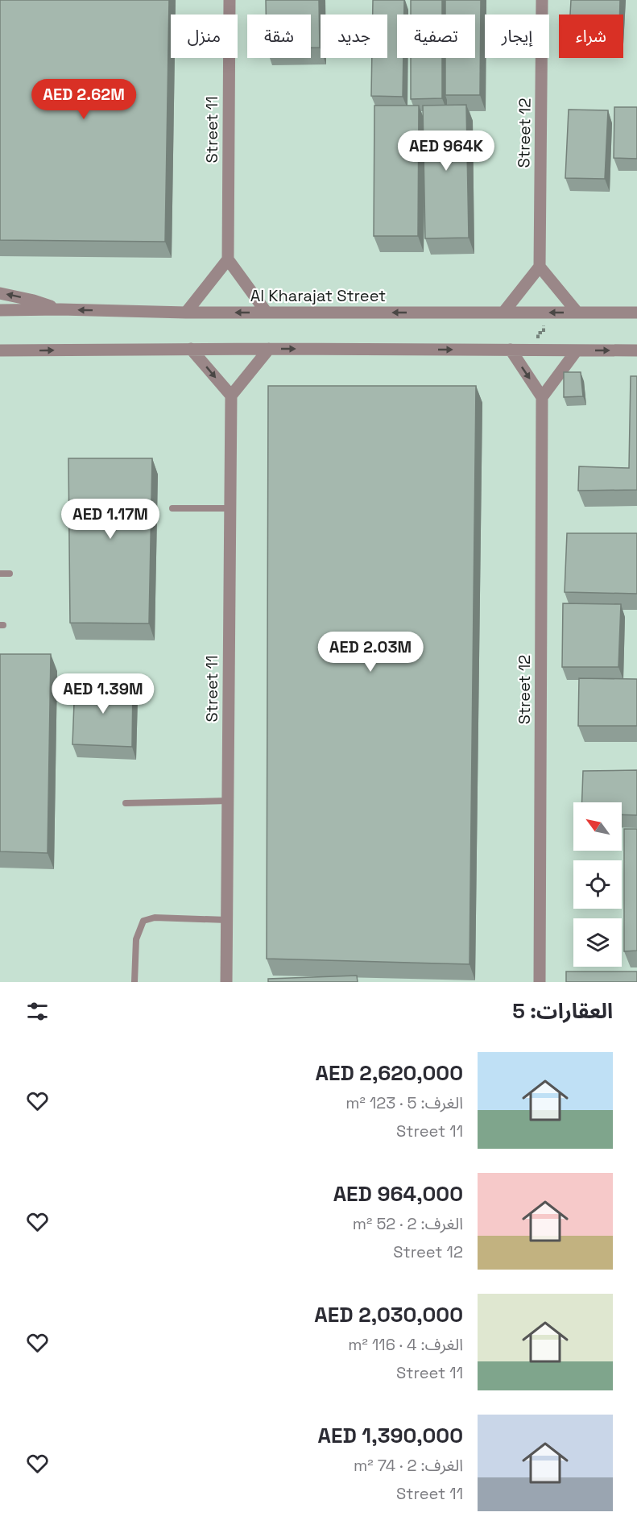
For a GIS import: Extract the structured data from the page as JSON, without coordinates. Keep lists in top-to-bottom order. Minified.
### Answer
{"streets":{"street":["Street 11","Street 12","Al Kharajat Street"]},"north":"top left","page":{"chip":["شراء","إيجار","تصفية","جديد","شقة","منزل"],"price":["AED 2.62M","AED 964K","AED 1.17M","AED 2.03M","AED 1.39M"],"heading":"العقارات: 5","list":[{"name":"AED 2,620,000","note":"الغرف: 5 · 123 m² · Street 11"},{"name":"AED 964,000","note":"الغرف: 2 · 52 m² · Street 12"},{"name":"AED 2,030,000","note":"الغرف: 4 · 116 m² · Street 11"},{"name":"AED 1,390,000","note":"الغرف: 2 · 74 m² · Street 11"}]}}
